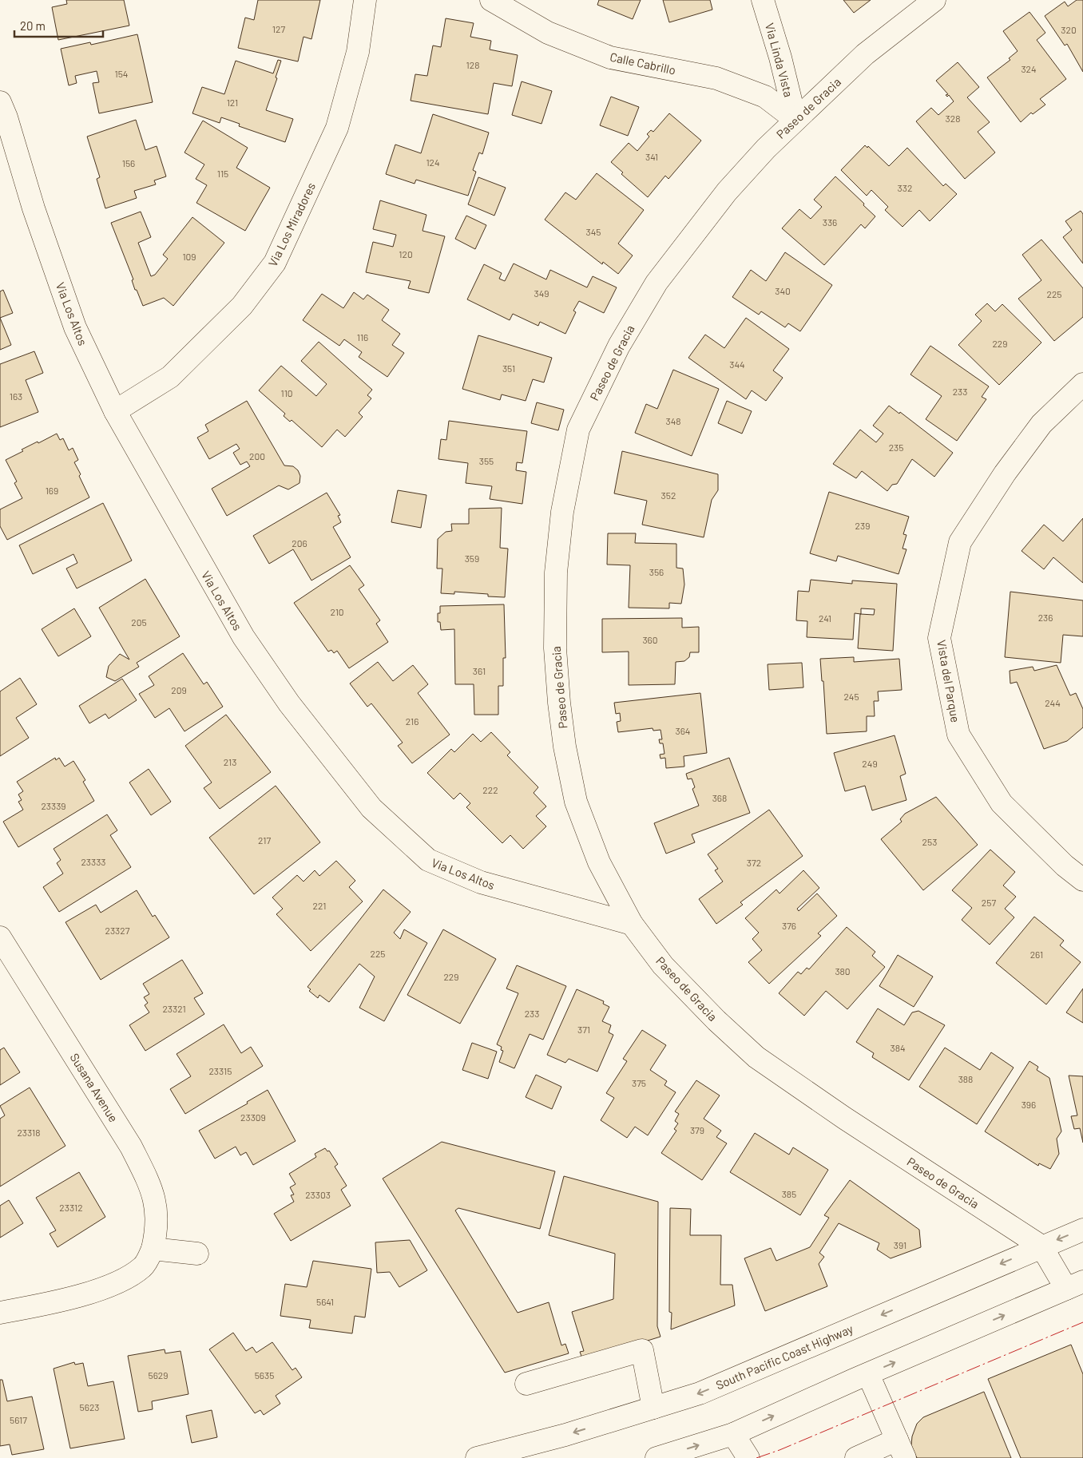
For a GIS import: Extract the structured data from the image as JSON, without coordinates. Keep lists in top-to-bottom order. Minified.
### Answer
{"streets":{"main road":["Via Linda Vista","Calle Cabrillo","Paseo de Gracia","Via Los Miradores","Via Los Altos","Vista del Parque","Susana Avenue","South Pacific Coast Highway"]},"crossings":[["Via Linda Vista","Calle Cabrillo"],["Via Linda Vista","Paseo de Gracia"],["Calle Cabrillo","Paseo de Gracia"],["Paseo de Gracia","Via Los Altos"],["Paseo de Gracia","South Pacific Coast Highway"],["Via Los Miradores","Via Los Altos"]],"house_numbers":["127","320","128","324","154","121","328","341","124","156","115","332","336","345","120","109","340","349","225","116","229","344","351","233","110","163","348","235","200","355","169","352","239","206","359","356","210","236","241","205","360","361","209","245","244","216","364","213","249","222","368","23339","217","253","23333","372","257","221","376","23327","225","261","380","229","23321","233","371","384","23315","388","375","396","23309","379","23318","385","23303","23312","391","5641","5629","5635","5623","5617"],"scale_bar":"20 m"}
